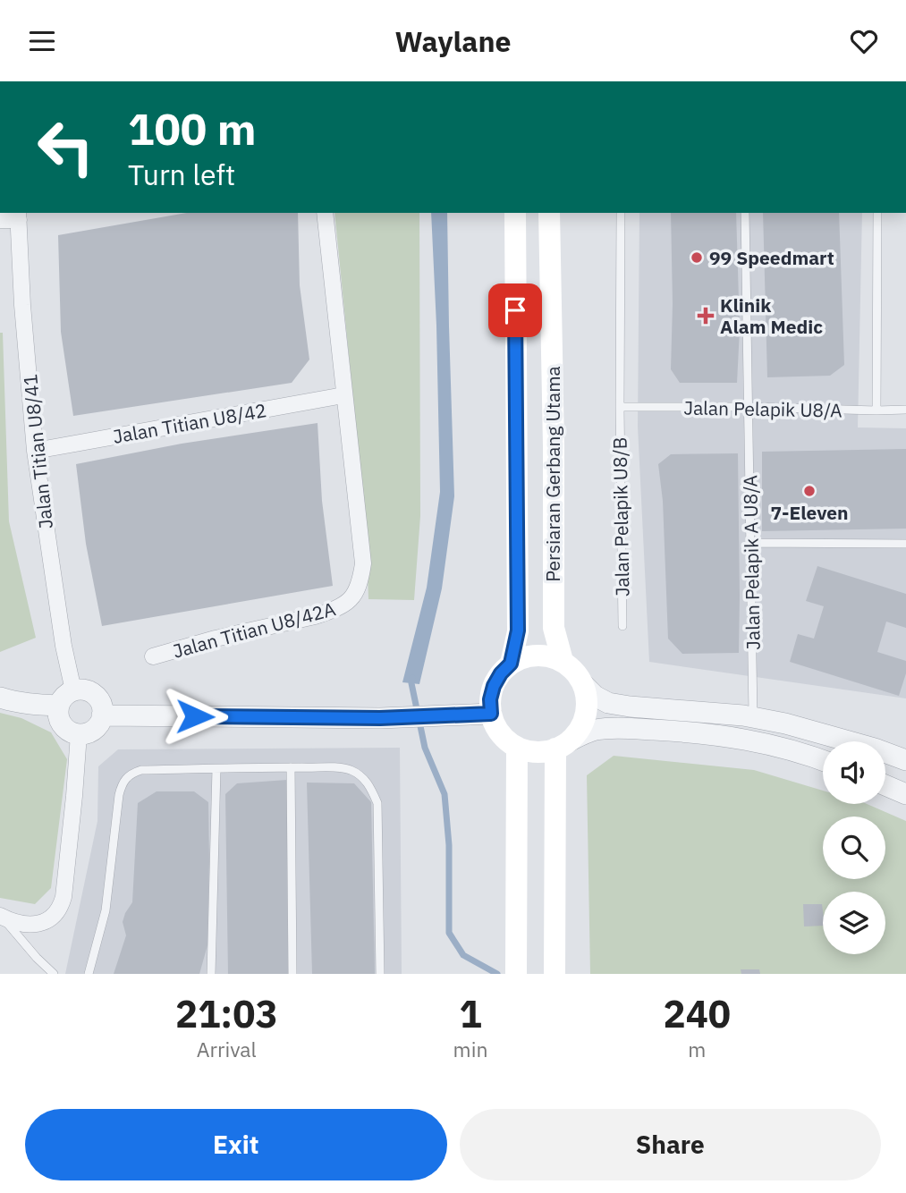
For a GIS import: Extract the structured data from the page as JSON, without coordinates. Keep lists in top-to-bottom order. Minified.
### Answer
{"streets":{"main road":["Persiaran Gerbang Utama"],"street":["Jalan Titian U8/42","Jalan Titian U8/41","Jalan Titian U8/42A"],"lane":["Jalan Pelapik U8/A","Jalan Pelapik U8/B","Jalan Pelapik A U8/A"]},"crossings":[["Jalan Pelapik U8/A","Jalan Pelapik U8/B"],["Jalan Pelapik U8/A","Jalan Pelapik A U8/A"],["Jalan Titian U8/42","Jalan Titian U8/41"],["Jalan Titian U8/42","Jalan Titian U8/42A"]],"places":{"other":["99 Speedmart","7-Eleven"],"health":["Klinik Alam Medic"]},"page":{"header":"Waylane","turn":["100 m","Turn left"],"eta":["21:03","Arrival","1","min","240","m"],"buttons":["Exit","Share"]}}
